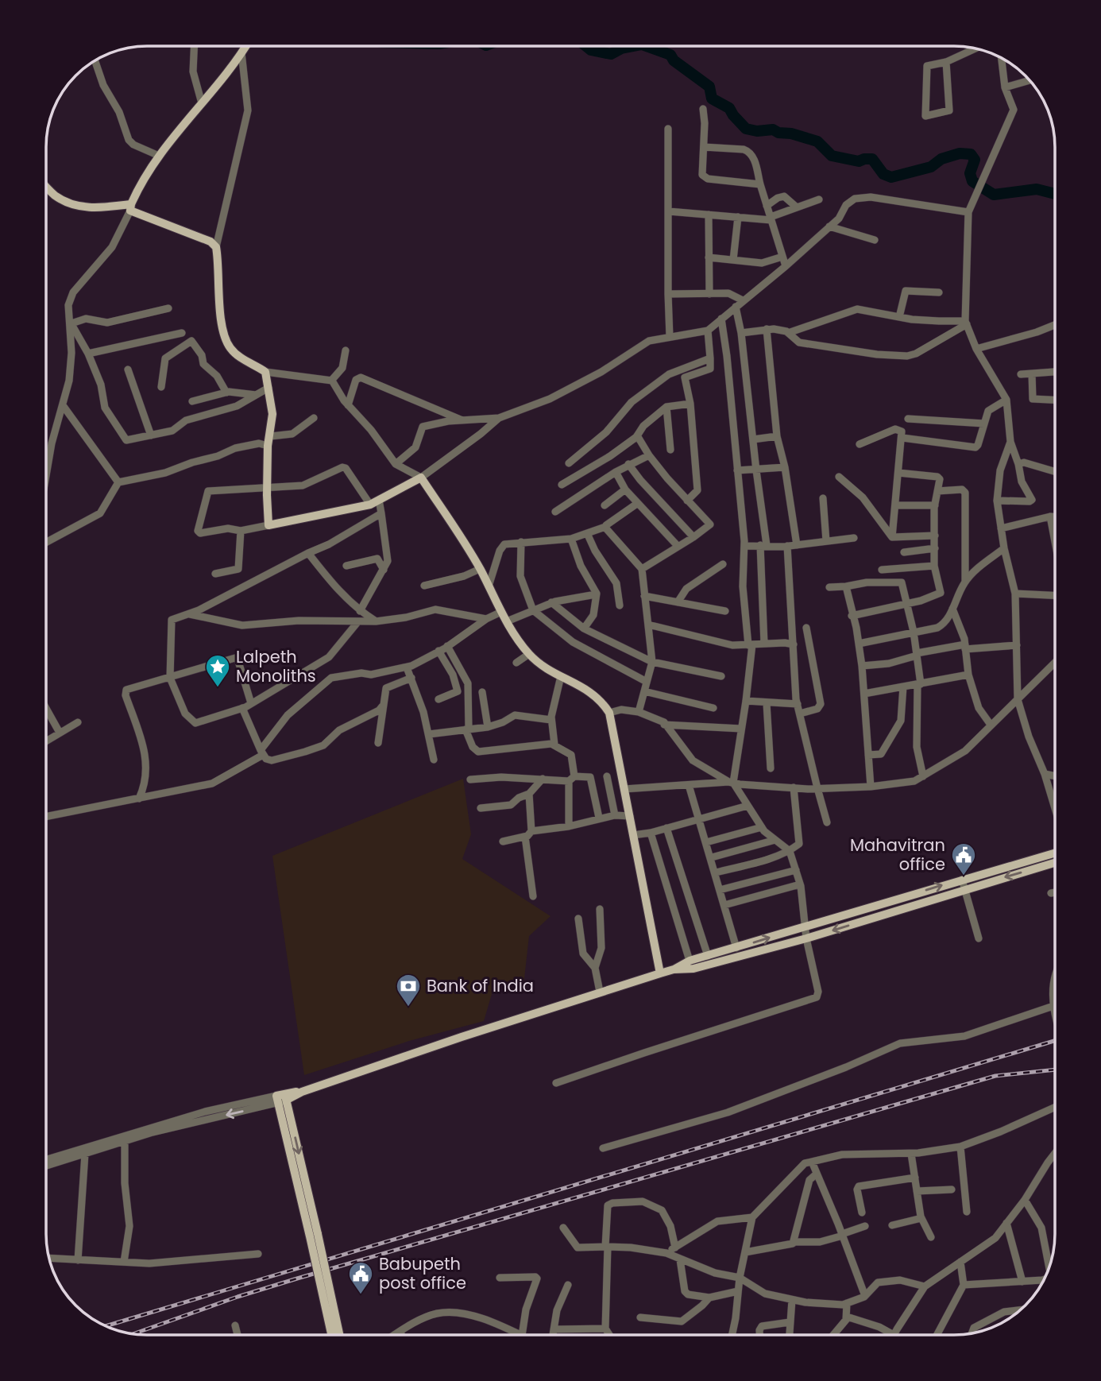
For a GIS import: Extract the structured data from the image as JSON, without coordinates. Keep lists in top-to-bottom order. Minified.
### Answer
{"places":{"place":["Lalpeth Monoliths"],"public building":["Mahavitran office","Babupeth post office"],"bank":["Bank of India"]}}
